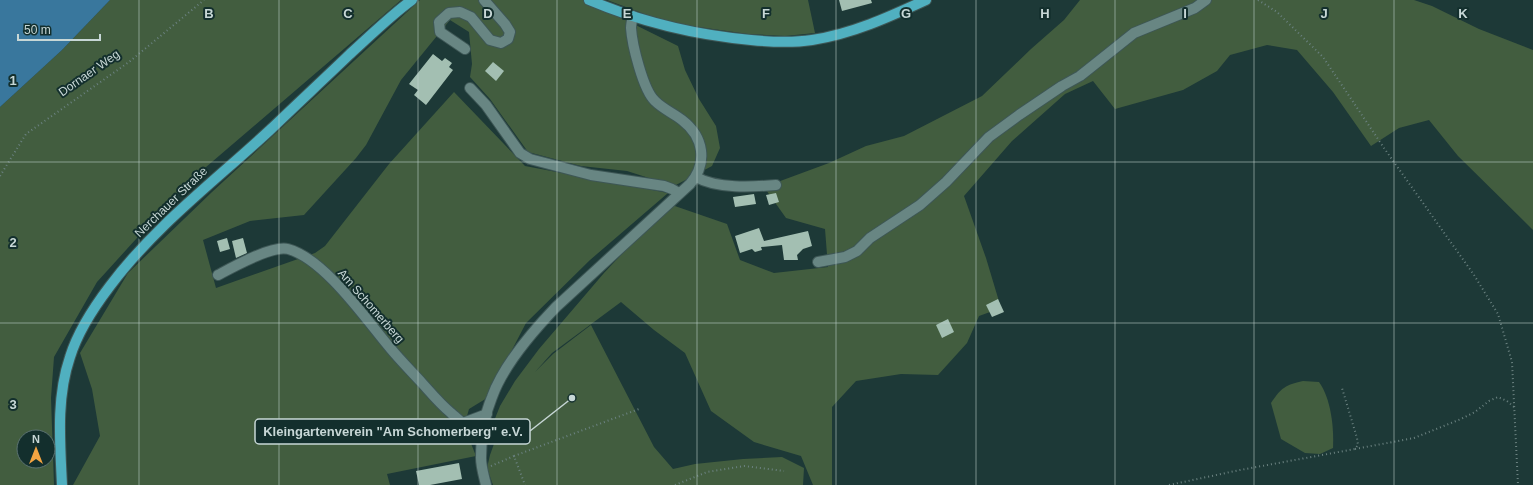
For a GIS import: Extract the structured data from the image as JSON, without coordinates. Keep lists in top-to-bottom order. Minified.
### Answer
{"streets":{"main road":["Nerchauer Straße"],"street":["Am Schomerberg"],"path":["Dornaer Weg"]},"places":["Kleingartenverein \"Am Schomerberg\" e.V."],"scale_bar":"50 m","north":"top","grid":{"columns":["B","C","D","E","F","G","H","I","J","K"],"rows":["1","2","3"]}}
